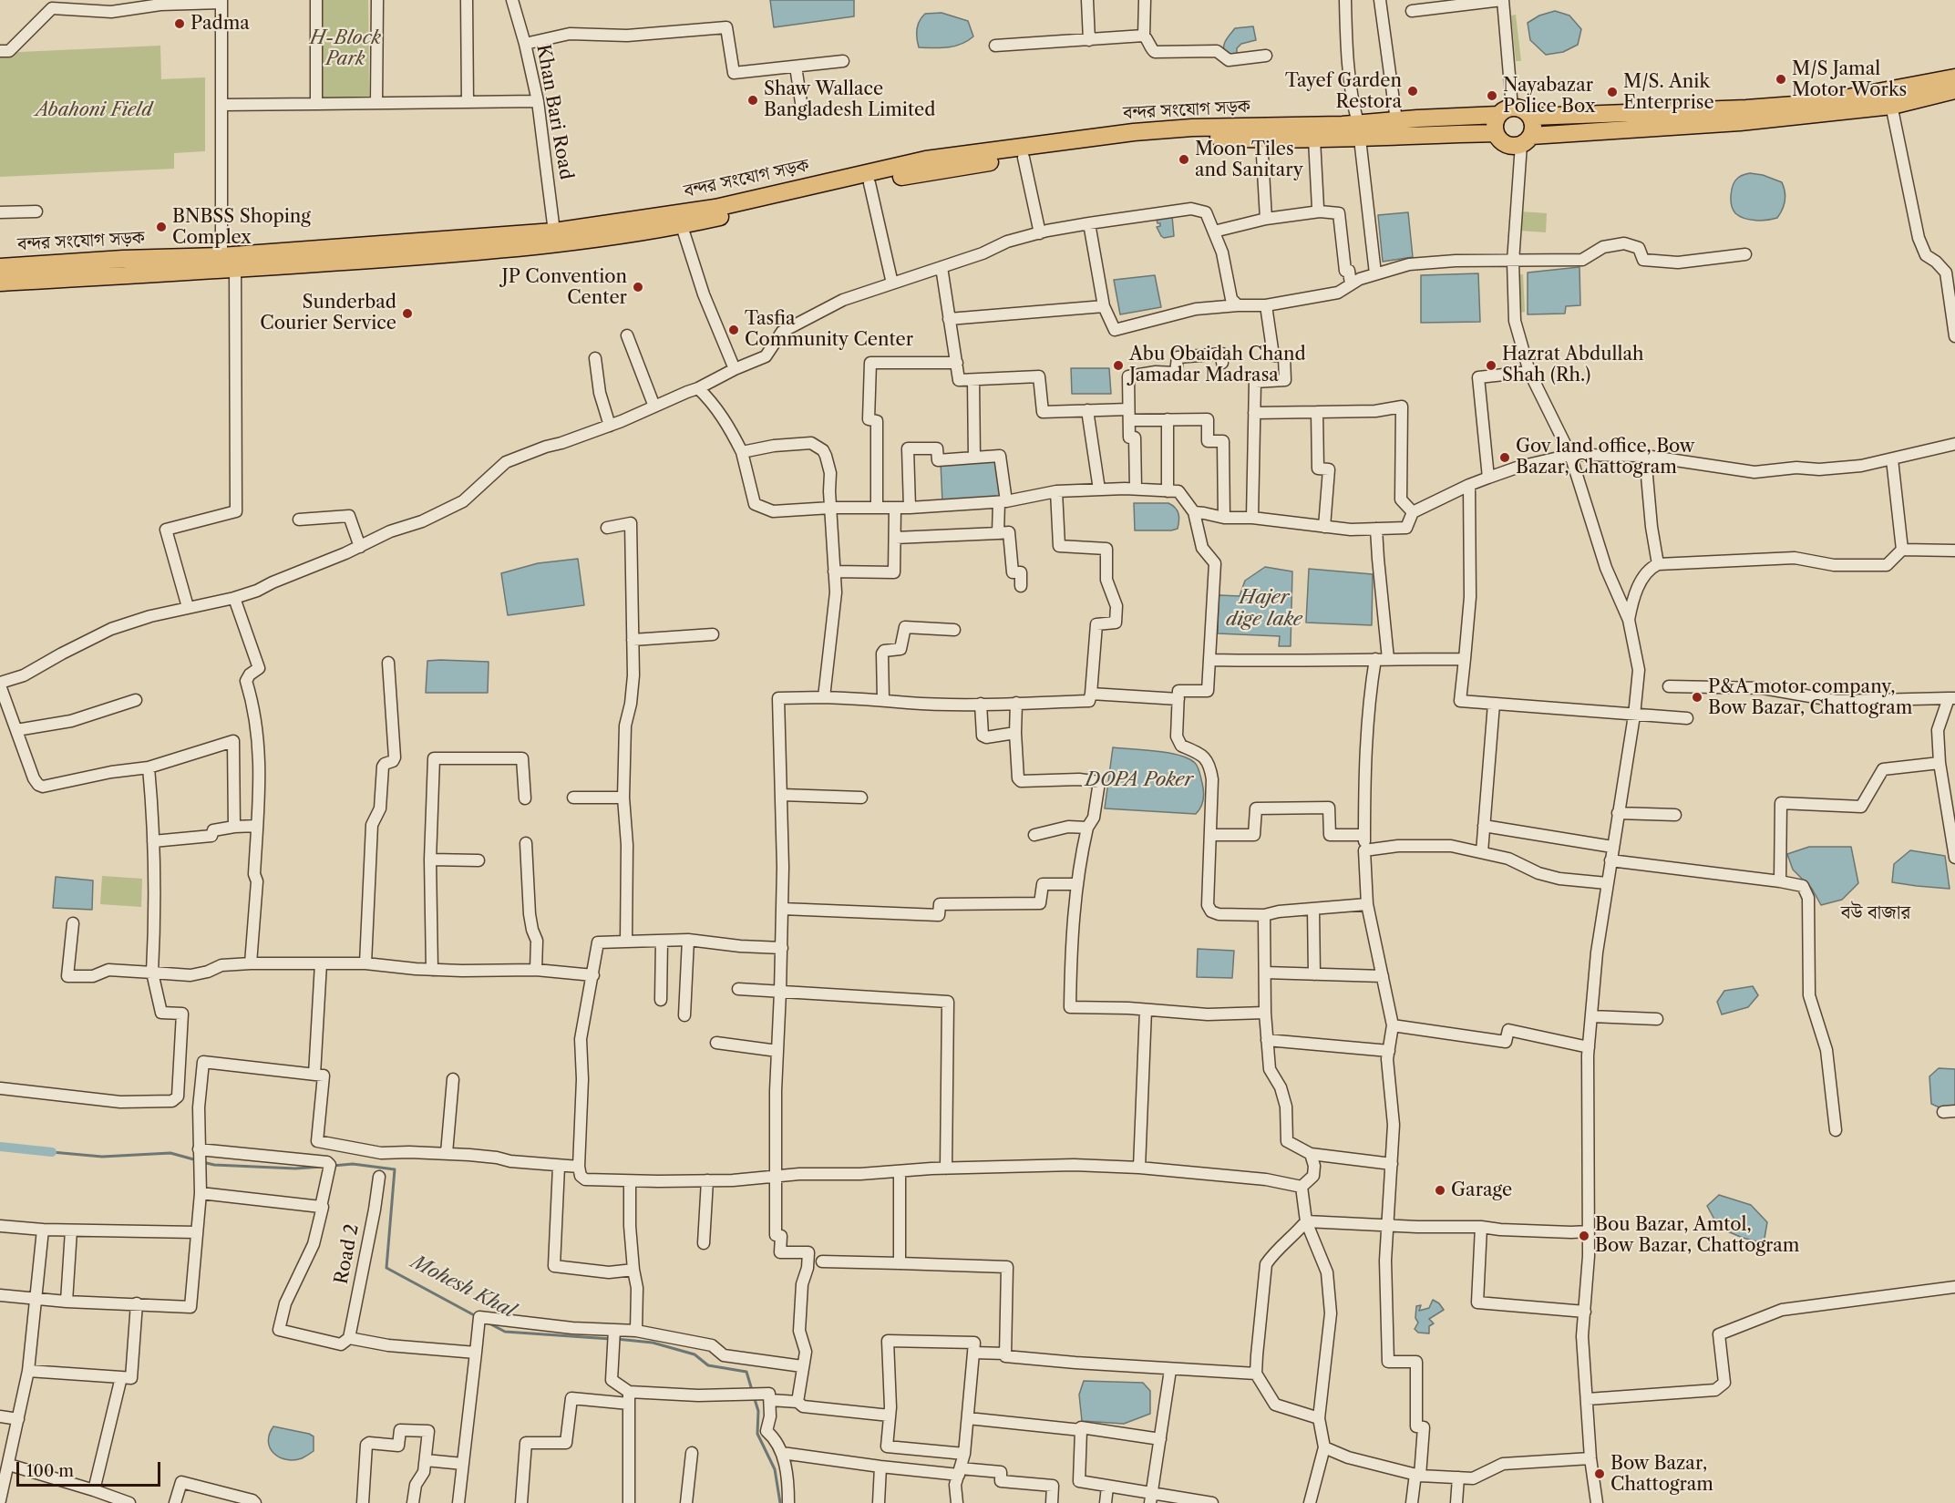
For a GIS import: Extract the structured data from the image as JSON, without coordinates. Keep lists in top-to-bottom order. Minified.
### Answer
{"streets":{"highway":["বন্দর সংযোগ সড়ক"],"street":["Khan Bari Road","Road 2"]},"crossings":[["বন্দর সংযোগ সড়ক","Khan Bari Road"]],"districts":["বউ বাজার"],"water":["Hajer dige lake","DOPA Poker","Mohesh Khal"],"parks":["H-Block Park","Abahoni Field"],"places":["Padma","M/S Jamal Motor Works","Tayef Garden Restora","M/S. Anik Enterprise","Nayabazar Police Box","Shaw Wallace Bangladesh Limited","Moon Tiles and Sanitary","BNBSS Shoping Complex","JP Convention Center","Sunderbad Courier Service","Tasfia Community Center","Abu Obaidah Chand Jamadar Madrasa","Hazrat Abdullah Shah (Rh.)","Gov land office, Bow Bazar, Chattogram","P&A motor company, Bow Bazar, Chattogram","Garage","Bou Bazar, Amtol, Bow Bazar, Chattogram","Bow Bazar, Chattogram"],"scale_bar":"100 m"}
